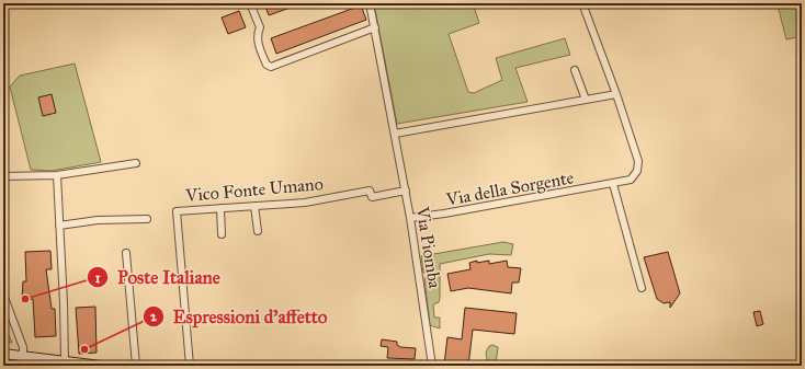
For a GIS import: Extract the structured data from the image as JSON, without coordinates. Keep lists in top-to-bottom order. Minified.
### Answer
{"streets":{"street":["Via della Sorgente","Vico Fonte Umano","Via Piomba"]},"crossings":[["Via della Sorgente","Via Piomba"],["Vico Fonte Umano","Via Piomba"]],"places":["Poste Italiane","Espressioni d'affetto"]}
